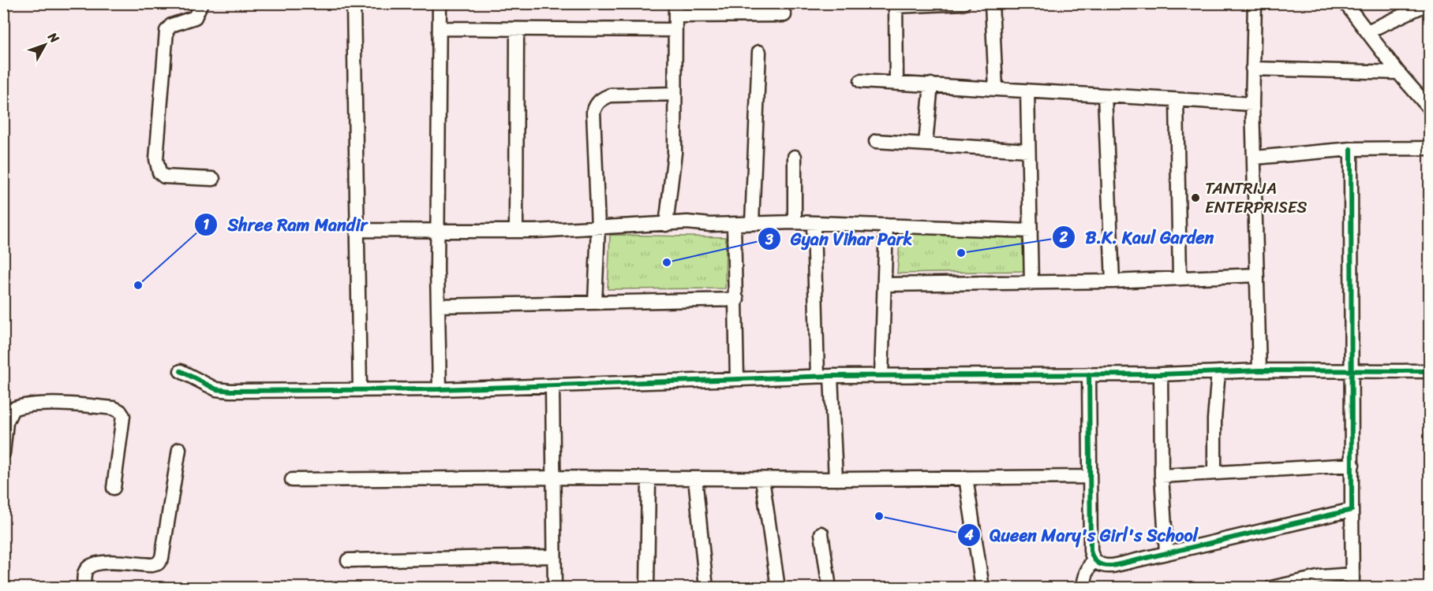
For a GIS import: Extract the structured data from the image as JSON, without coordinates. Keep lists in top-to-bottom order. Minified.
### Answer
{"places":["TANTRIJA ENTERPRISES","B.K. Kaul Garden","Gyan Vihar Park","Shree Ram Mandir","Queen Mary's Girl's School"],"north":"top right"}
